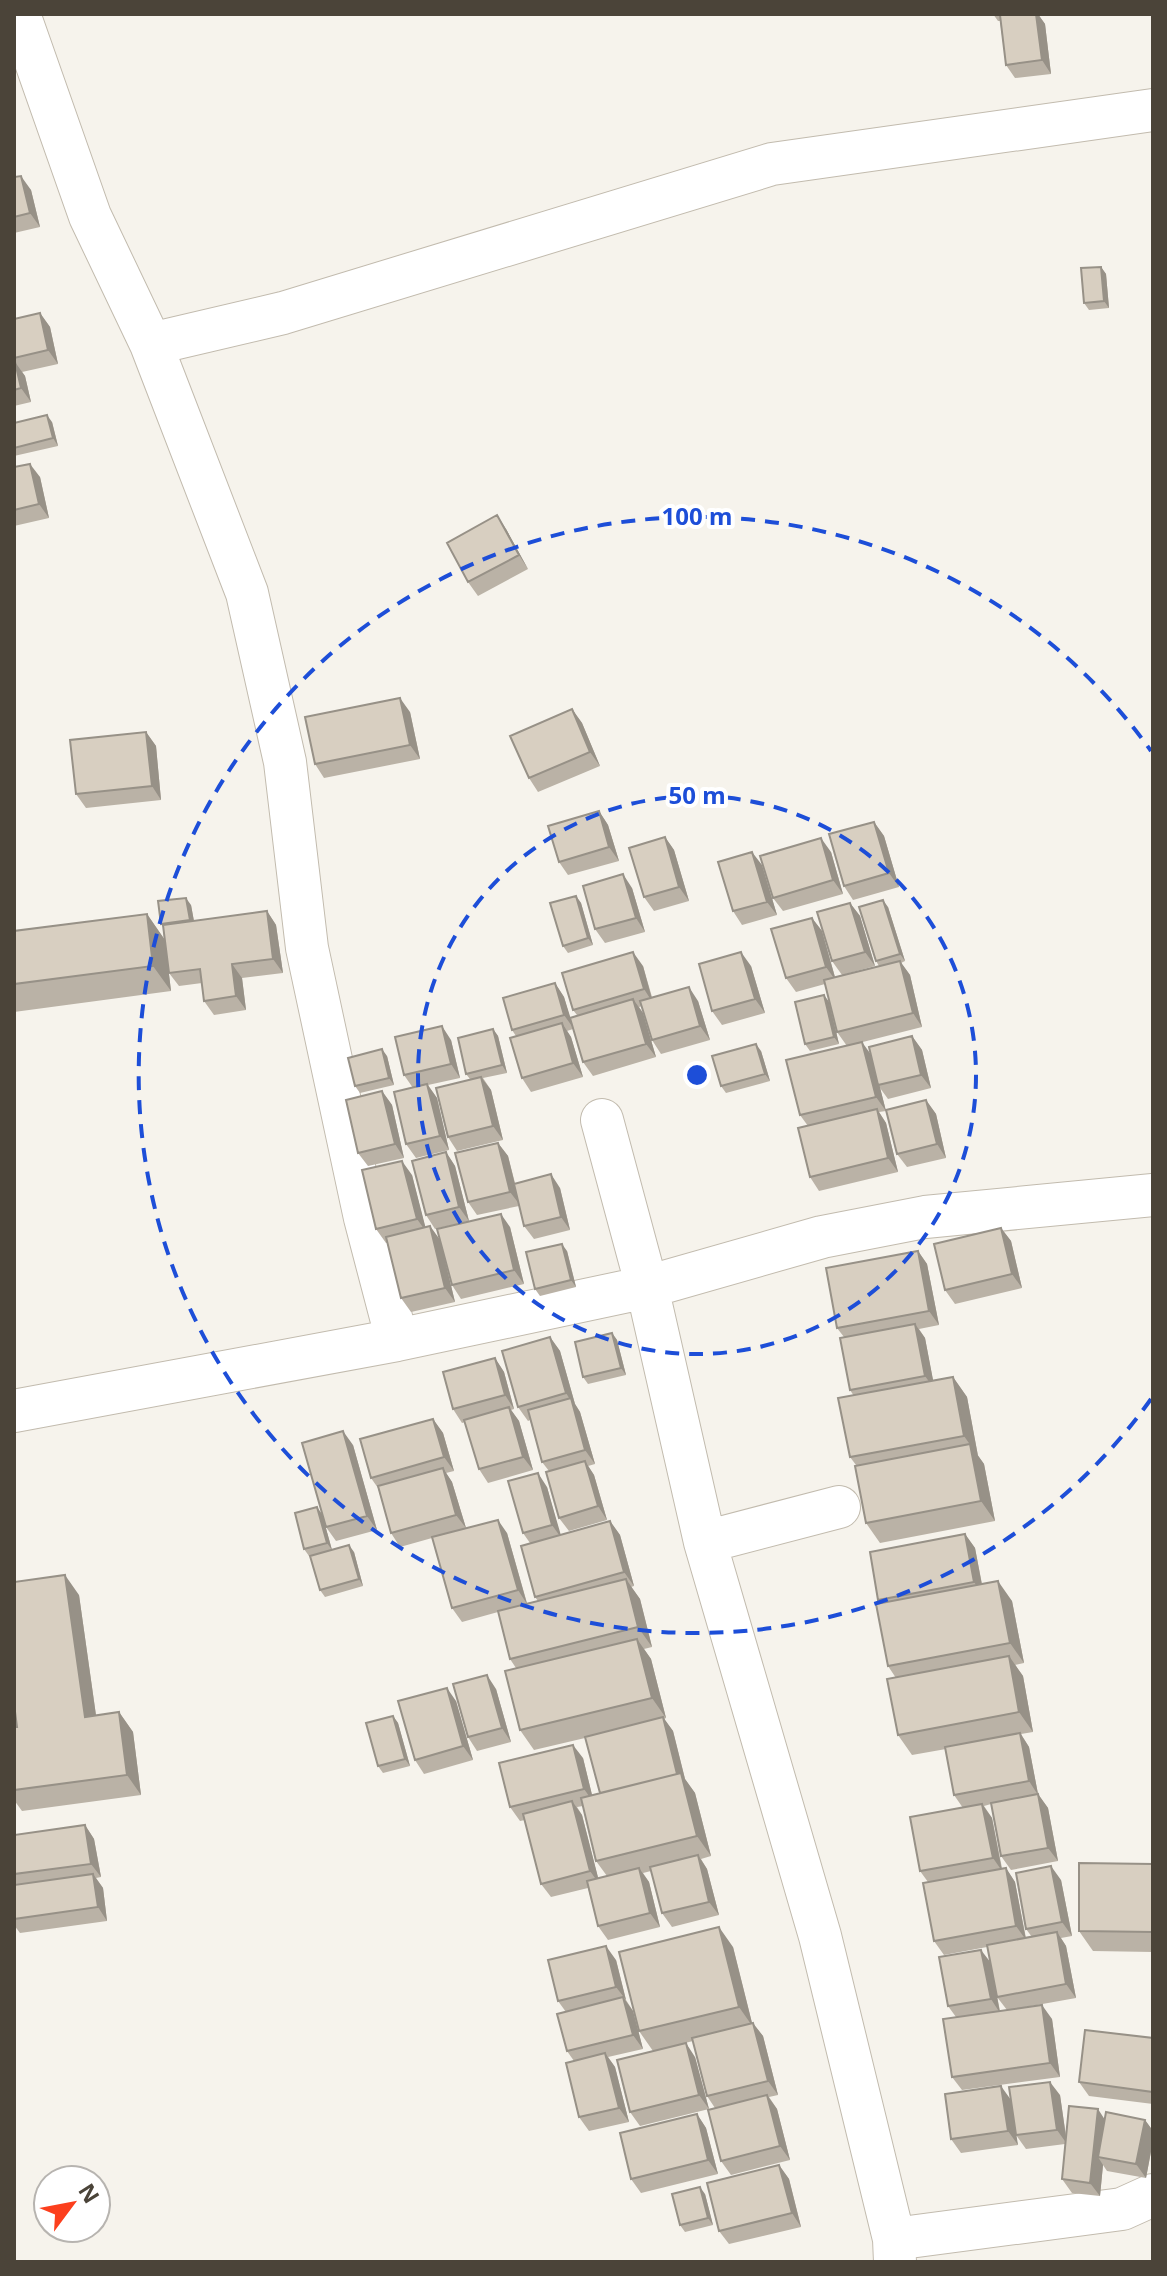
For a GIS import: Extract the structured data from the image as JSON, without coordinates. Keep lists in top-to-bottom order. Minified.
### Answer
{"north":"top right","rings":["100 m","50 m"]}
